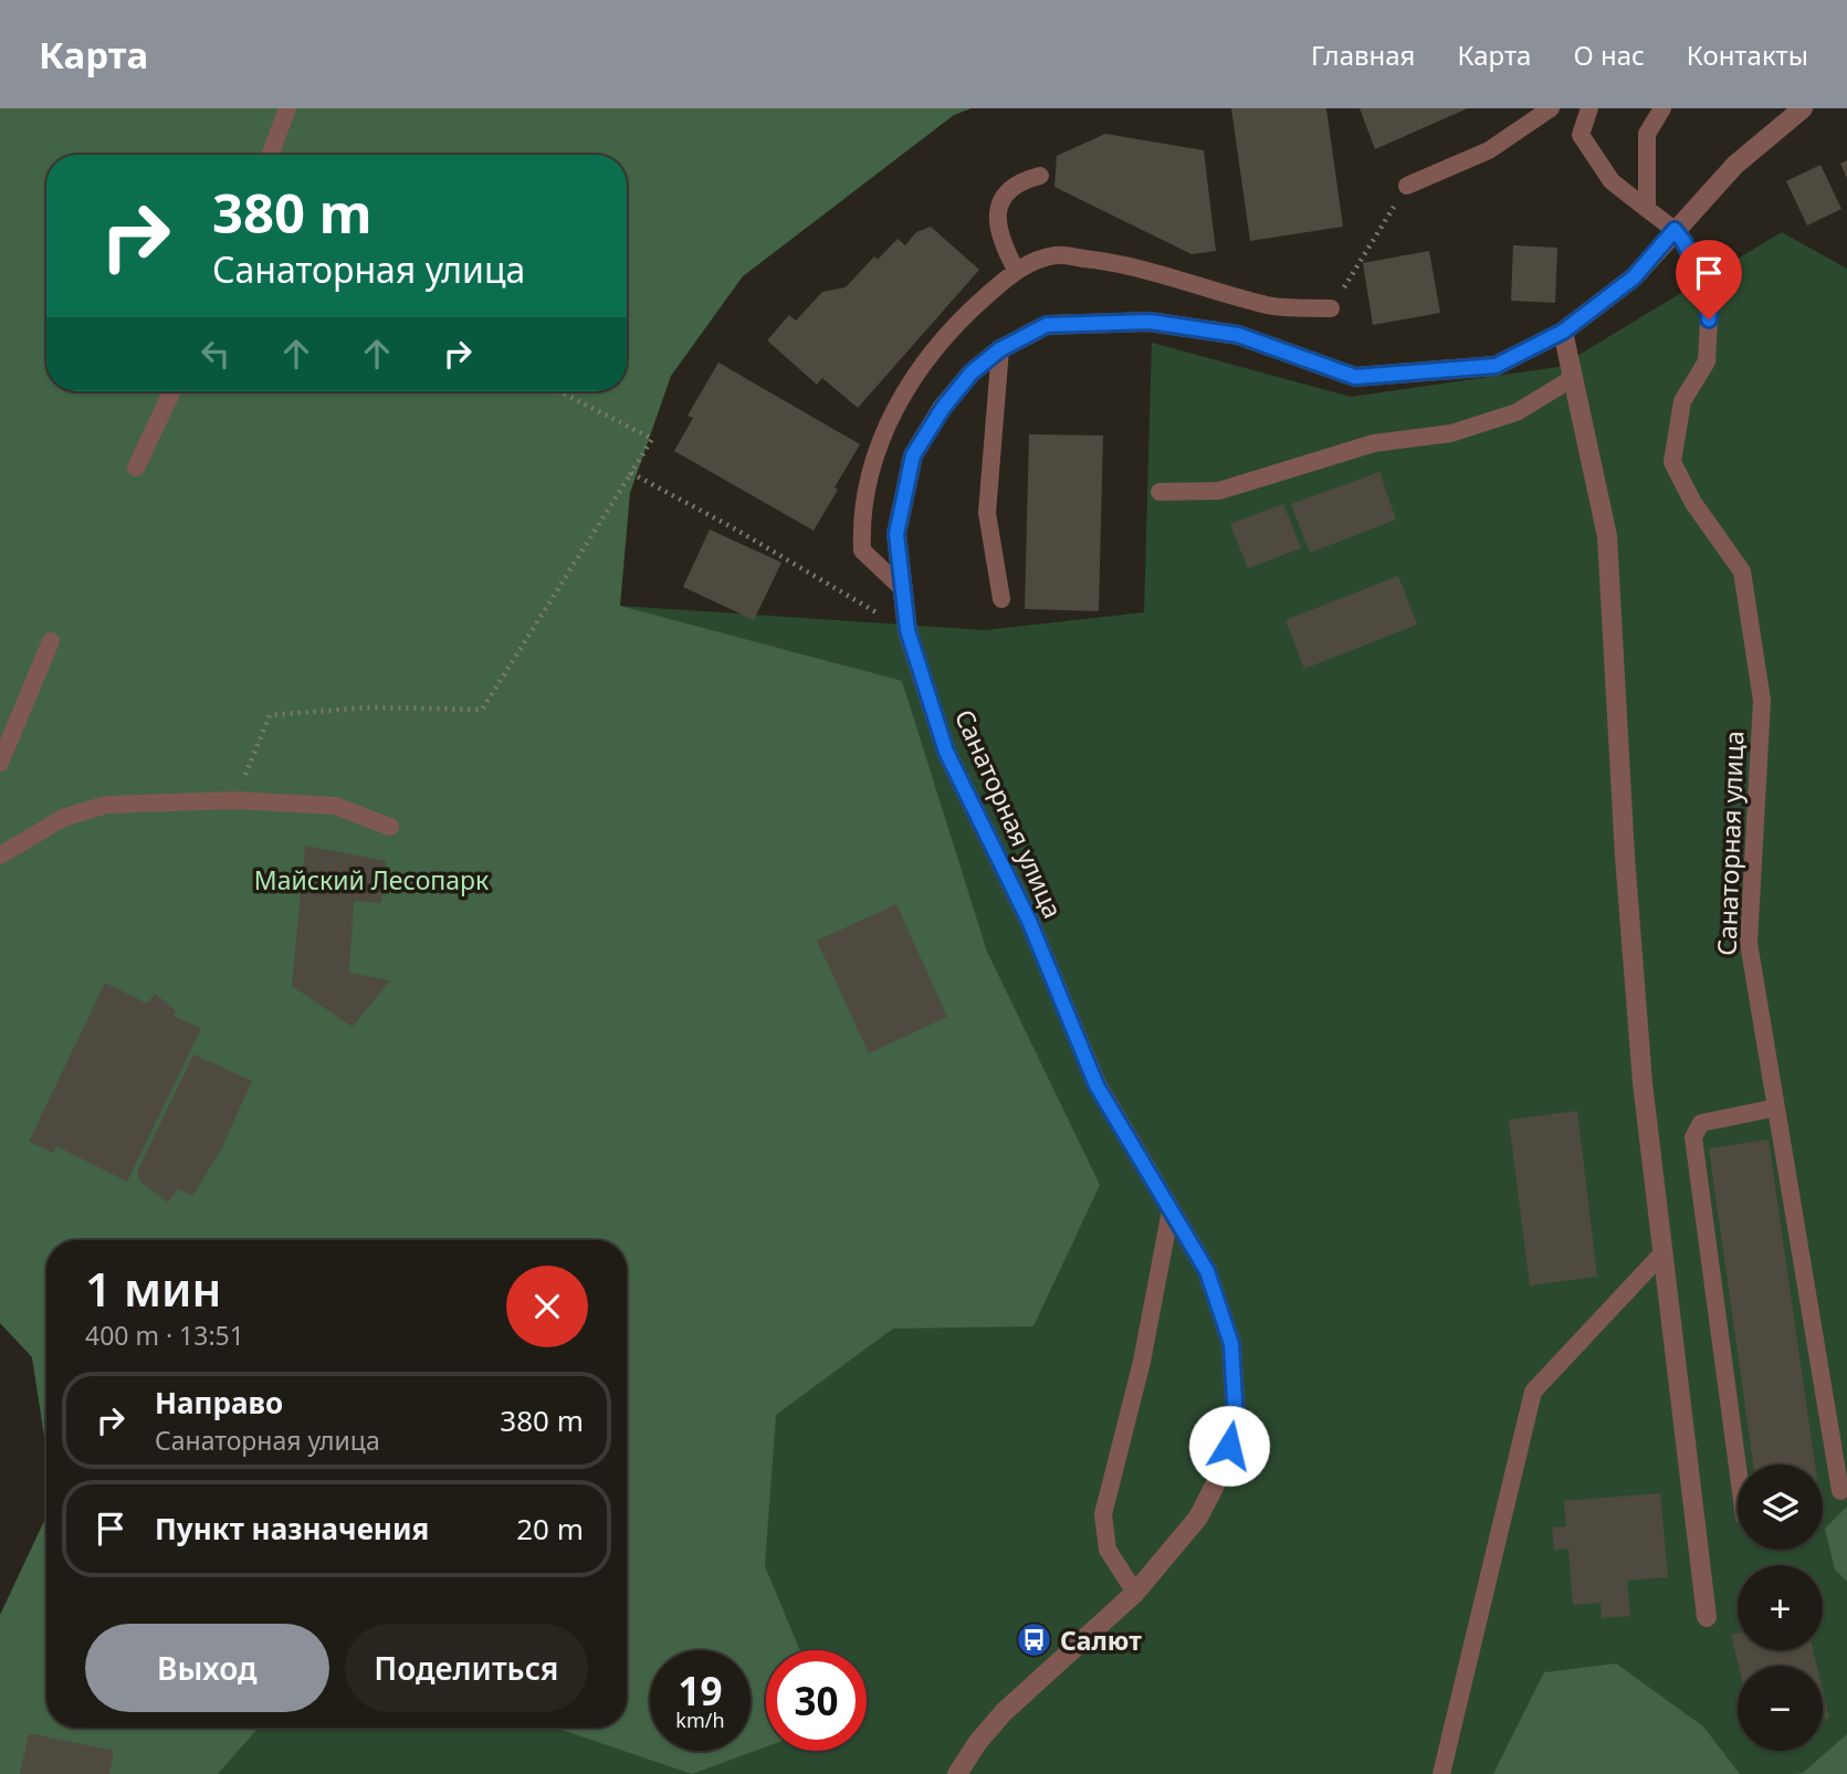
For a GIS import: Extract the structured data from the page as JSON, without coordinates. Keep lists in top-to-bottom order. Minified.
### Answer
{"streets":{"street":["Санаторная улица"]},"parks":["Майский Лесопарк"],"places":{"bus stop":["Салют"]},"page":{"header":"Карта","nav":["Главная","Карта","О нас","Контакты"],"turn":["380 m","Санаторная улица"],"heading":["1 мин","400 m · 13:51"],"list":[{"name":"Направо","note":"Санаторная улица","value":"380 m"},{"name":"Пункт назначения","value":"20 m"}],"map_buttons":["+","−"],"buttons":["Выход","Поделиться"],"speed":"19 km/h","limit":"30"}}
